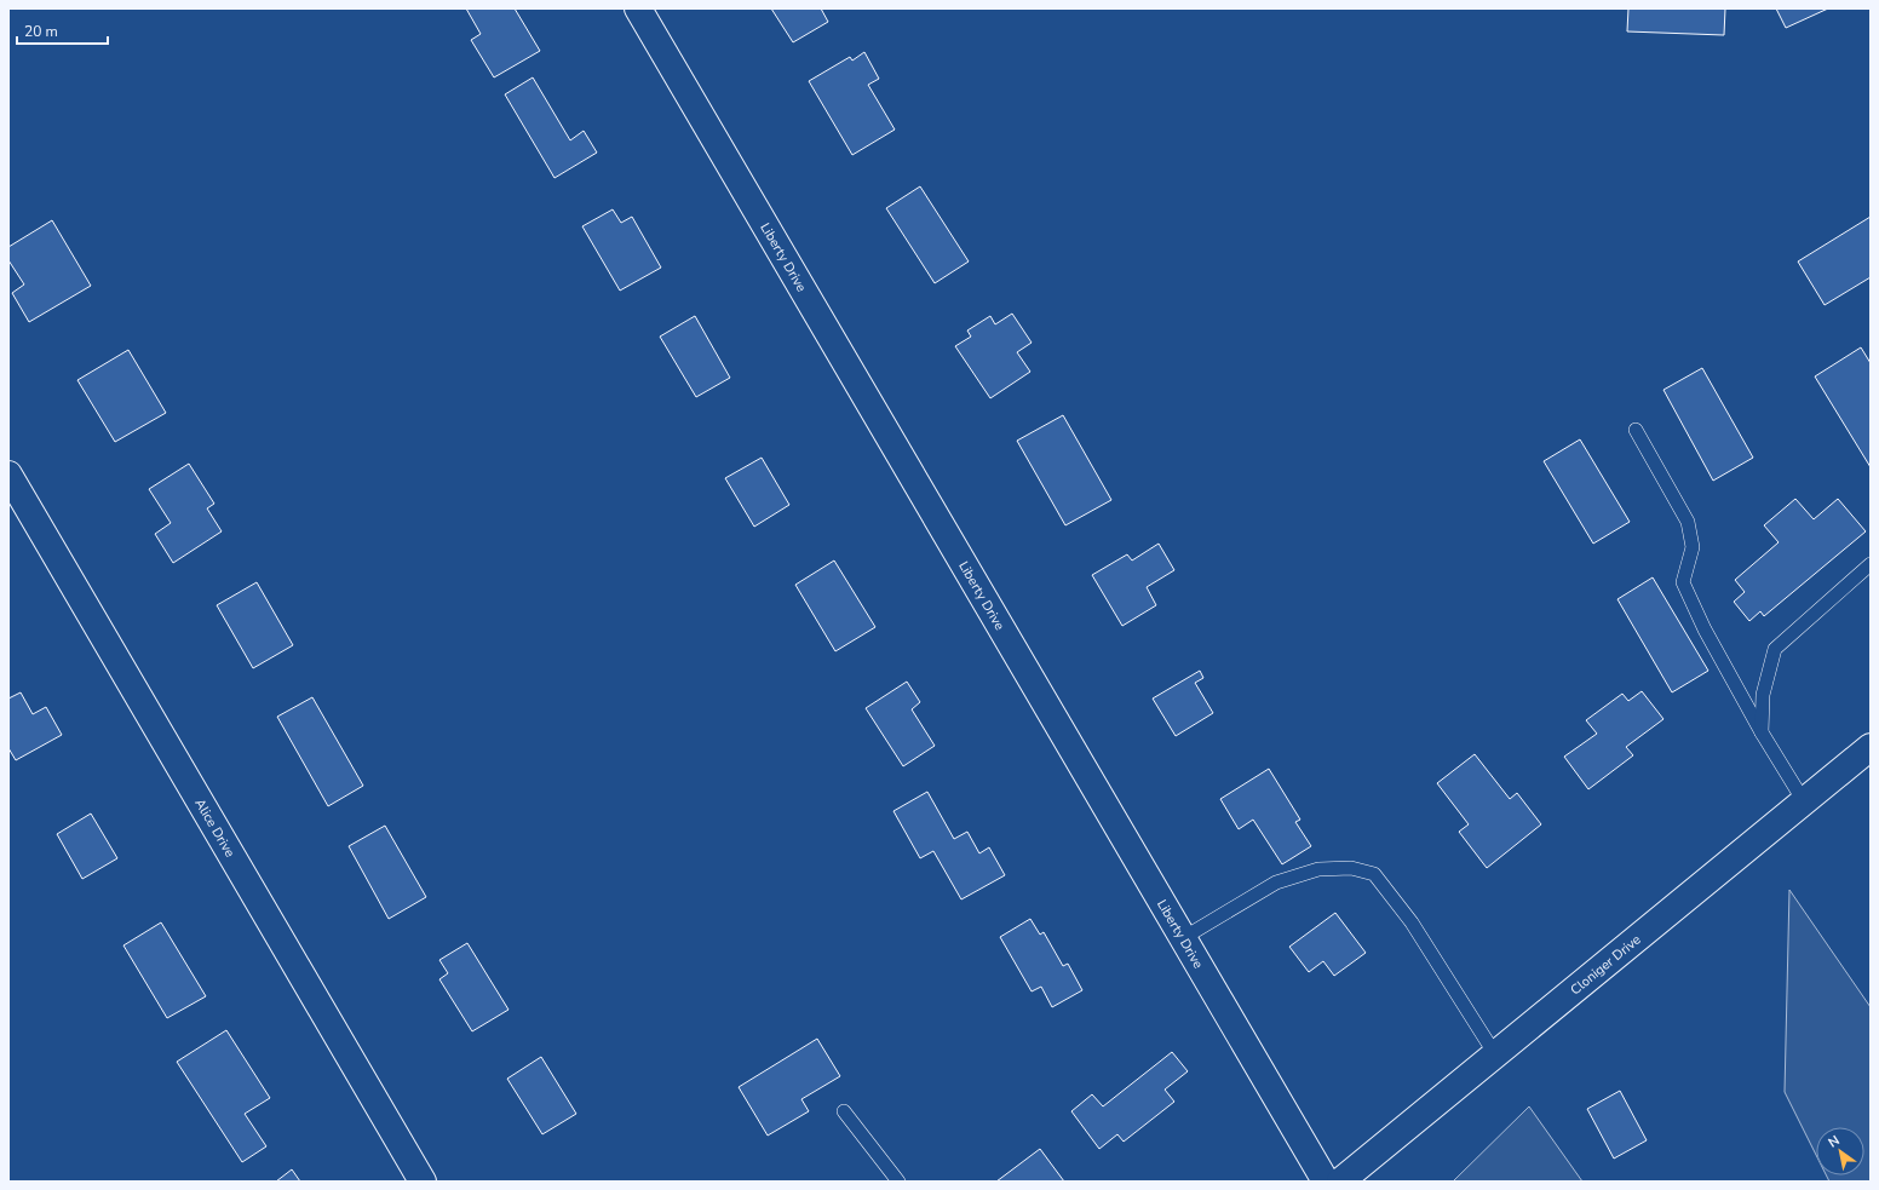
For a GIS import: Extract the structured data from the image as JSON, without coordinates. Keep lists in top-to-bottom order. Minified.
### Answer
{"streets":{"street":["Liberty Drive","Alice Drive","Cloniger Drive"]},"scale_bar":"20 m","north":"top left"}
